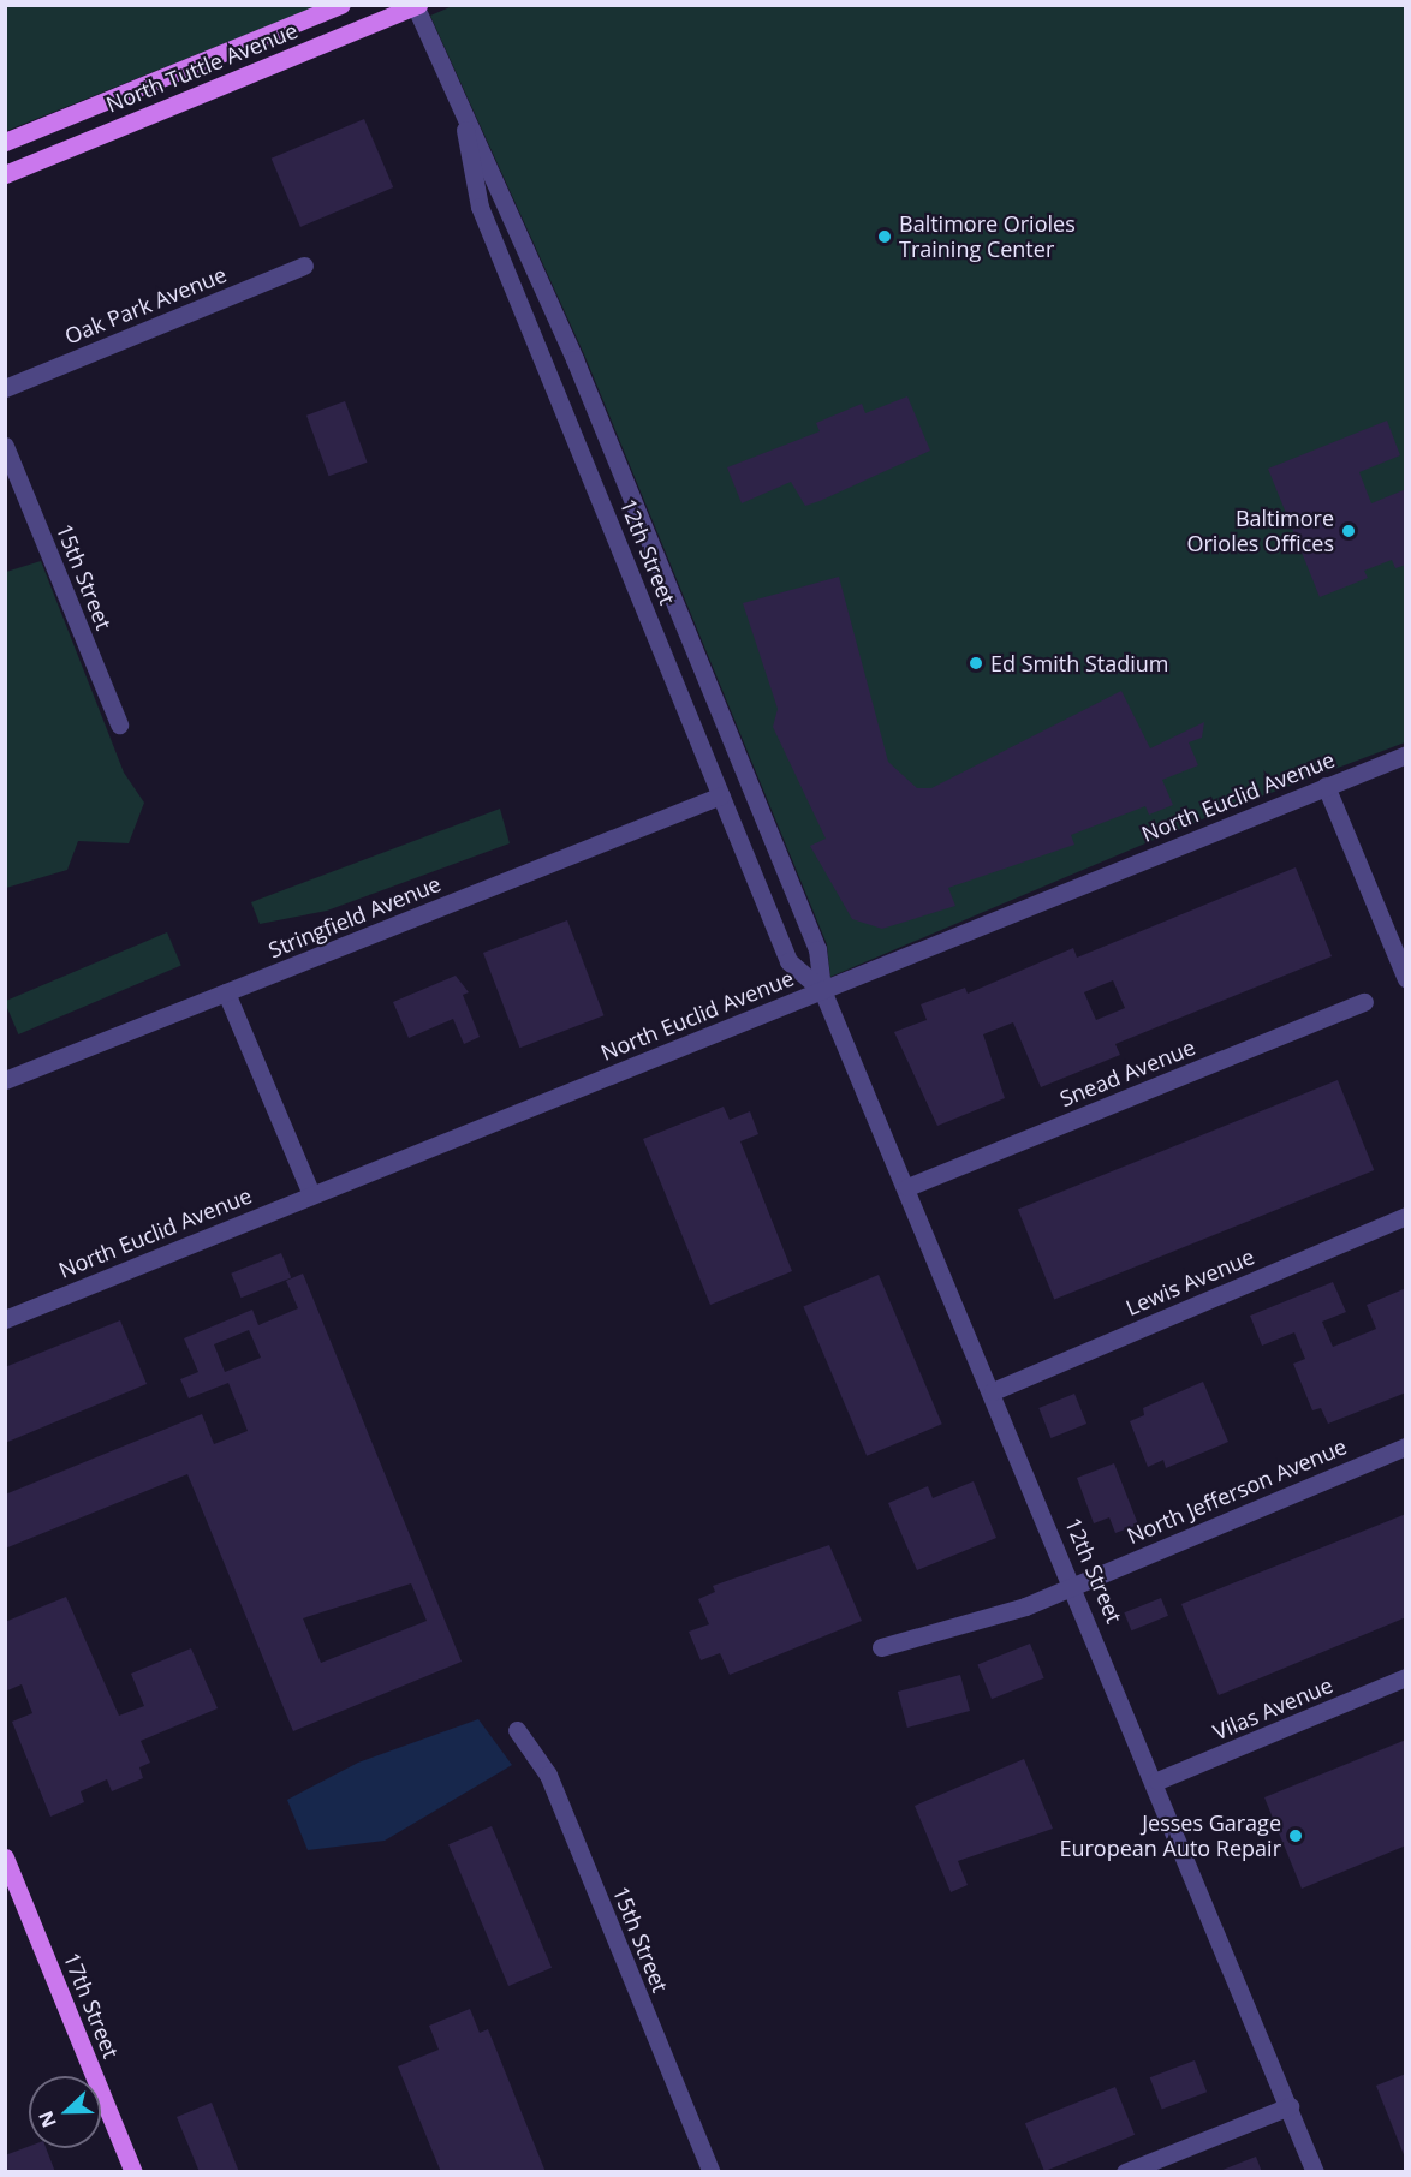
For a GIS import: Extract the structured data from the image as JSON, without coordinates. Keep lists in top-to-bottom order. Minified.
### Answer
{"streets":{"main road":["North Tuttle Avenue","17th Street"],"street":["Oak Park Avenue","12th Street","15th Street","North Euclid Avenue","Stringfield Avenue","Snead Avenue","Lewis Avenue","North Jefferson Avenue","Vilas Avenue"]},"crossings":[["North Tuttle Avenue","12th Street"],["12th Street","North Euclid Avenue"],["12th Street","Stringfield Avenue"],["12th Street","Snead Avenue"],["12th Street","Lewis Avenue"],["12th Street","North Jefferson Avenue"],["12th Street","Vilas Avenue"]],"places":["Baltimore Orioles Training Center","Baltimore Orioles Offices","Ed Smith Stadium","Jesses Garage European Auto Repair"],"north":"left"}
